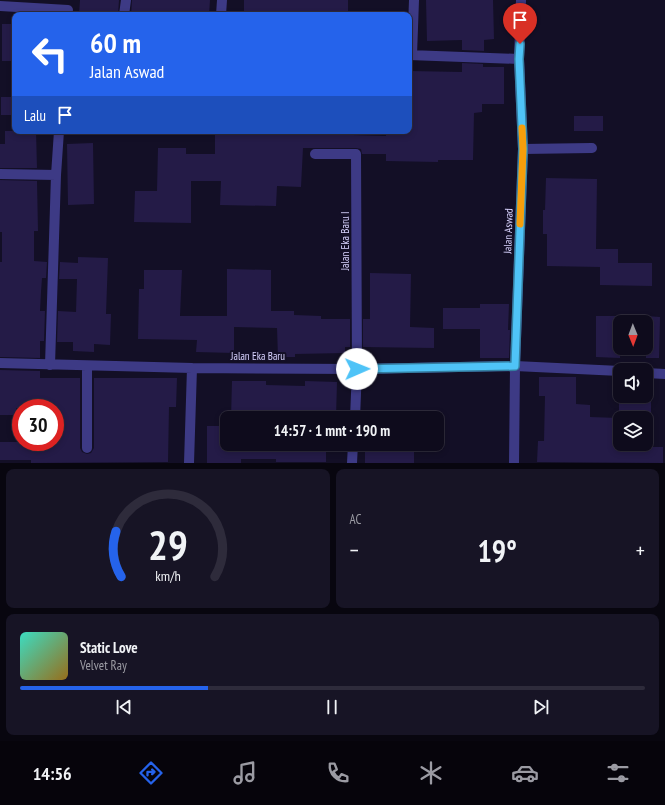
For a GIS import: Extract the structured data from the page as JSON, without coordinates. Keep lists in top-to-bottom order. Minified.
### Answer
{"streets":{"street":["Jalan Aswad","Jalan Eka Baru I","Jalan Eka Baru"]},"crossings":[["Jalan Aswad","Jalan Eka Baru"],["Jalan Eka Baru I","Jalan Eka Baru"]],"north":"bottom","page":{"turn":["60 m","Jalan Aswad"],"then":"Lalu","limit":"30","trip":"14:57 · 1 mnt · 190 m","tile":"AC","heat":["−","19°","+"],"song":["Static Love","Velvet Ray"],"tabs":"14:56","gauge":["29","km/h"]}}
